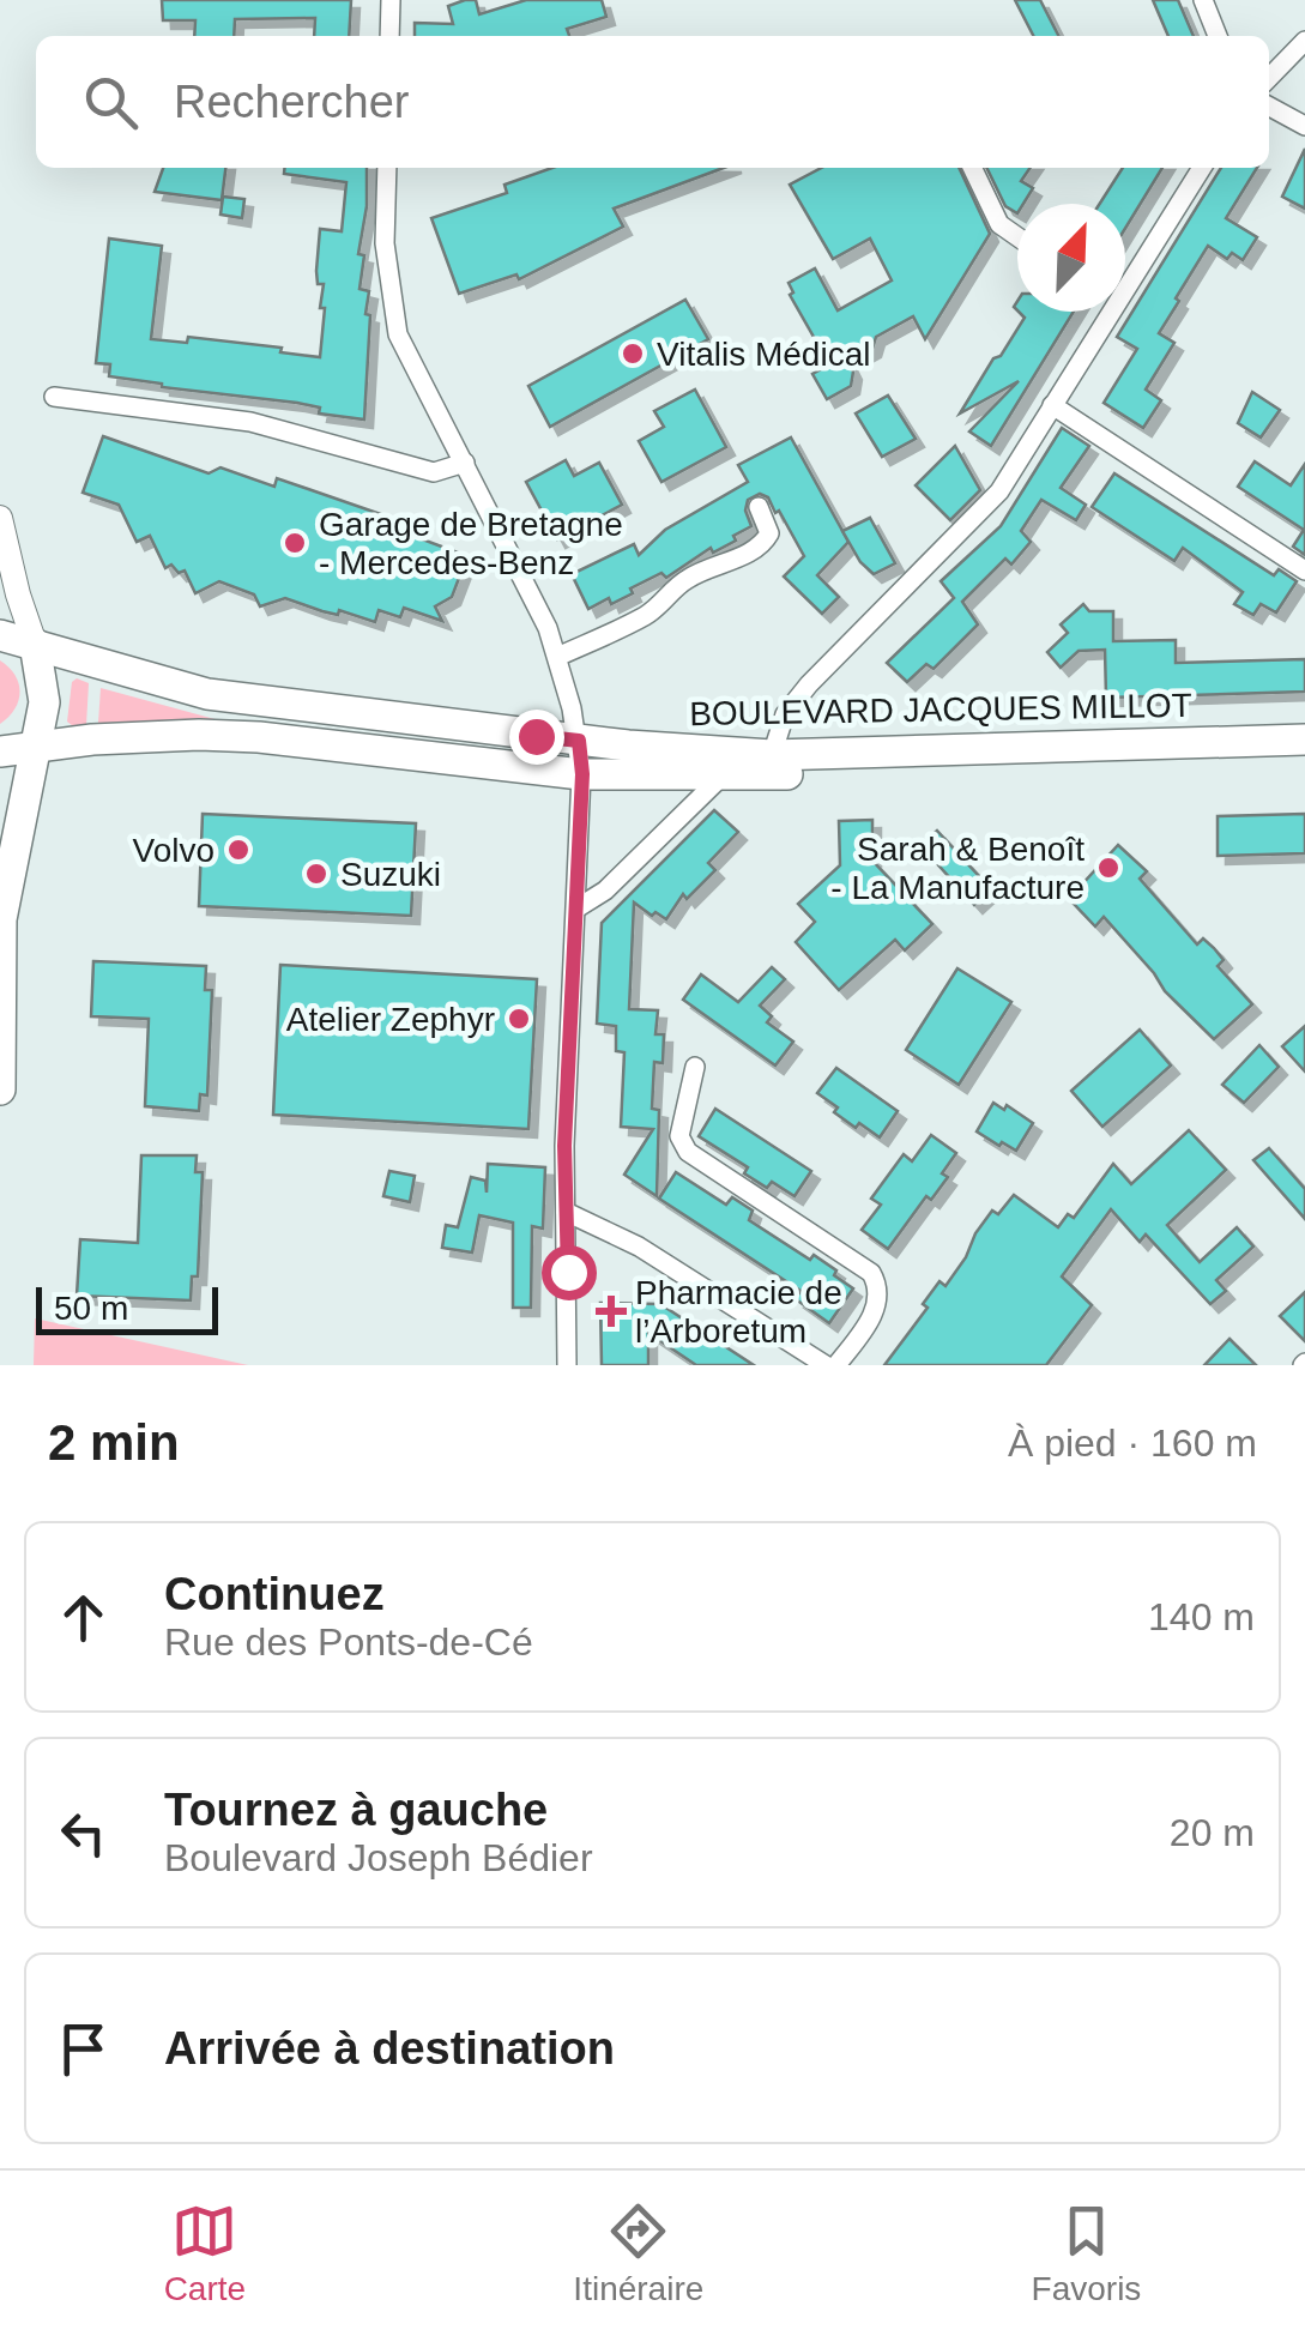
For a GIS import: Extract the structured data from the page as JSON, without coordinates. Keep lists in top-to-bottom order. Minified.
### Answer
{"streets":{"main road":["BOULEVARD JACQUES MILLOT"]},"places":{"other":["Vitalis Médical","Garage de Bretagne - Mercedes-Benz","Volvo","Sarah & Benoît - La Manufacture","Suzuki","Atelier Zephyr"],"health":["Pharmacie de l’Arboretum"]},"scale_bar":"50 m","north":"top right","page":{"search":"Rechercher","scale":"50 m","heading":["2 min","À pied · 160 m"],"list":[["Continuez","Rue des Ponts-de-Cé","140 m"],["Tournez à gauche","Boulevard Joseph Bédier","20 m"],"Arrivée à destination"],"nav":["Carte","Itinéraire","Favoris"]}}
